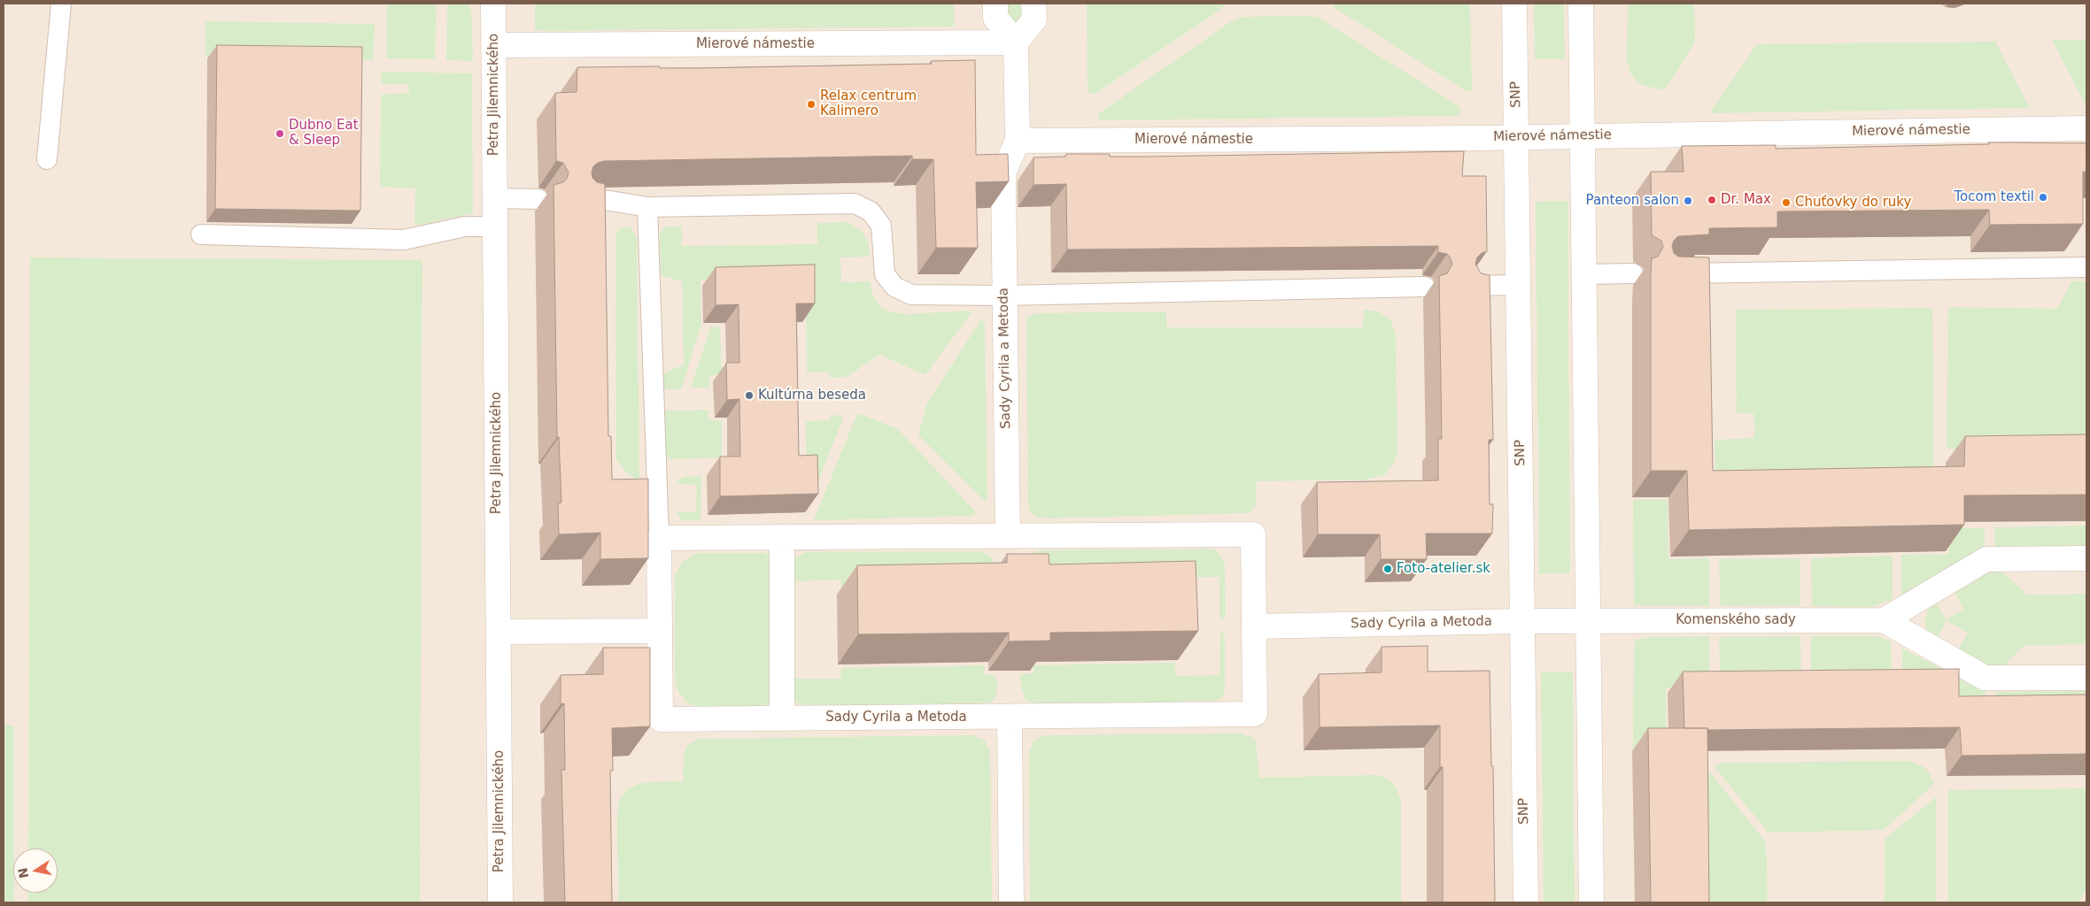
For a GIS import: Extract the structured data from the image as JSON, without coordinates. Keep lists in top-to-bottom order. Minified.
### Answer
{"streets":{"street":["Mierové námestie","Petra Jilemnického","SNP","Sady Cyrila a Metoda","Komenského sady"]},"crossings":[["Mierové námestie","Petra Jilemnického"],["Mierové námestie","SNP"],["Mierové námestie","Sady Cyrila a Metoda"],["SNP","Sady Cyrila a Metoda"],["Sady Cyrila a Metoda","Komenského sady"]],"places":["Relax centrum Kalimero","Dubno Eat & Sleep","Tocom textil","Dr. Max","Panteon salon","Chuťovky do ruky","Kultúrna beseda","Foto-atelier.sk"],"north":"left"}
